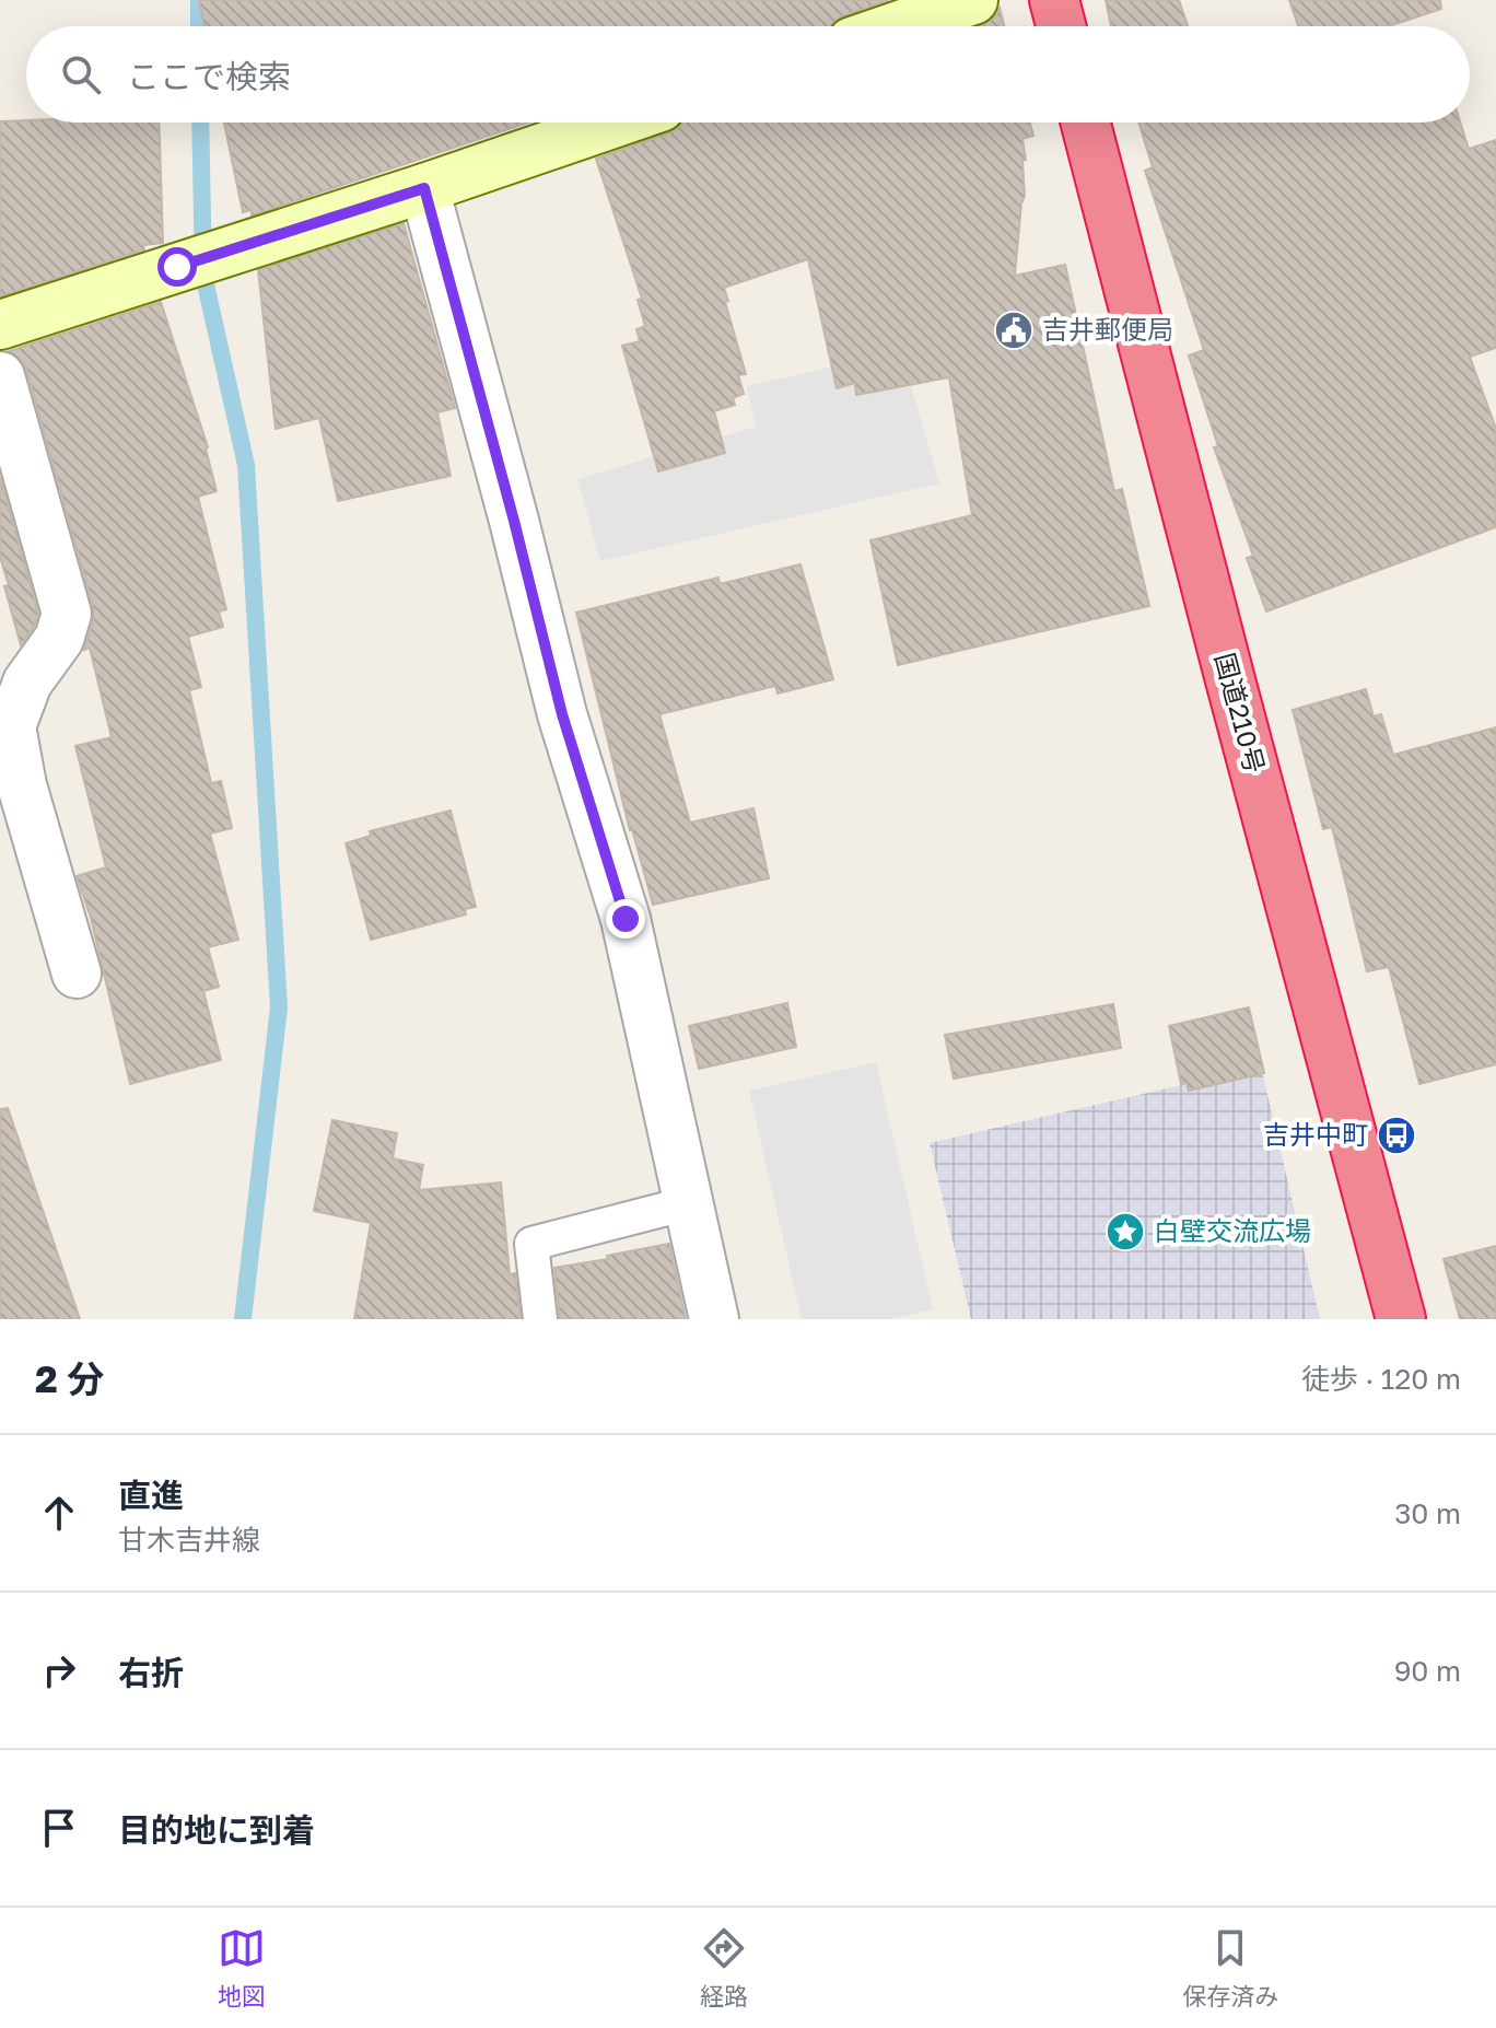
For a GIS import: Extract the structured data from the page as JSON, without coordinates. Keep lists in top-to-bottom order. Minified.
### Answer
{"streets":{"highway":["国道210号"]},"places":{"public building":["吉井郵便局"],"bus stop":["吉井中町"],"place":["白壁交流広場"]},"page":{"search":"ここで検索","heading":["2 分","徒歩 · 120 m"],"list":[["直進","甘木吉井線","30 m"],["右折","90 m"],"目的地に到着"],"nav":["地図","経路","保存済み"]}}
